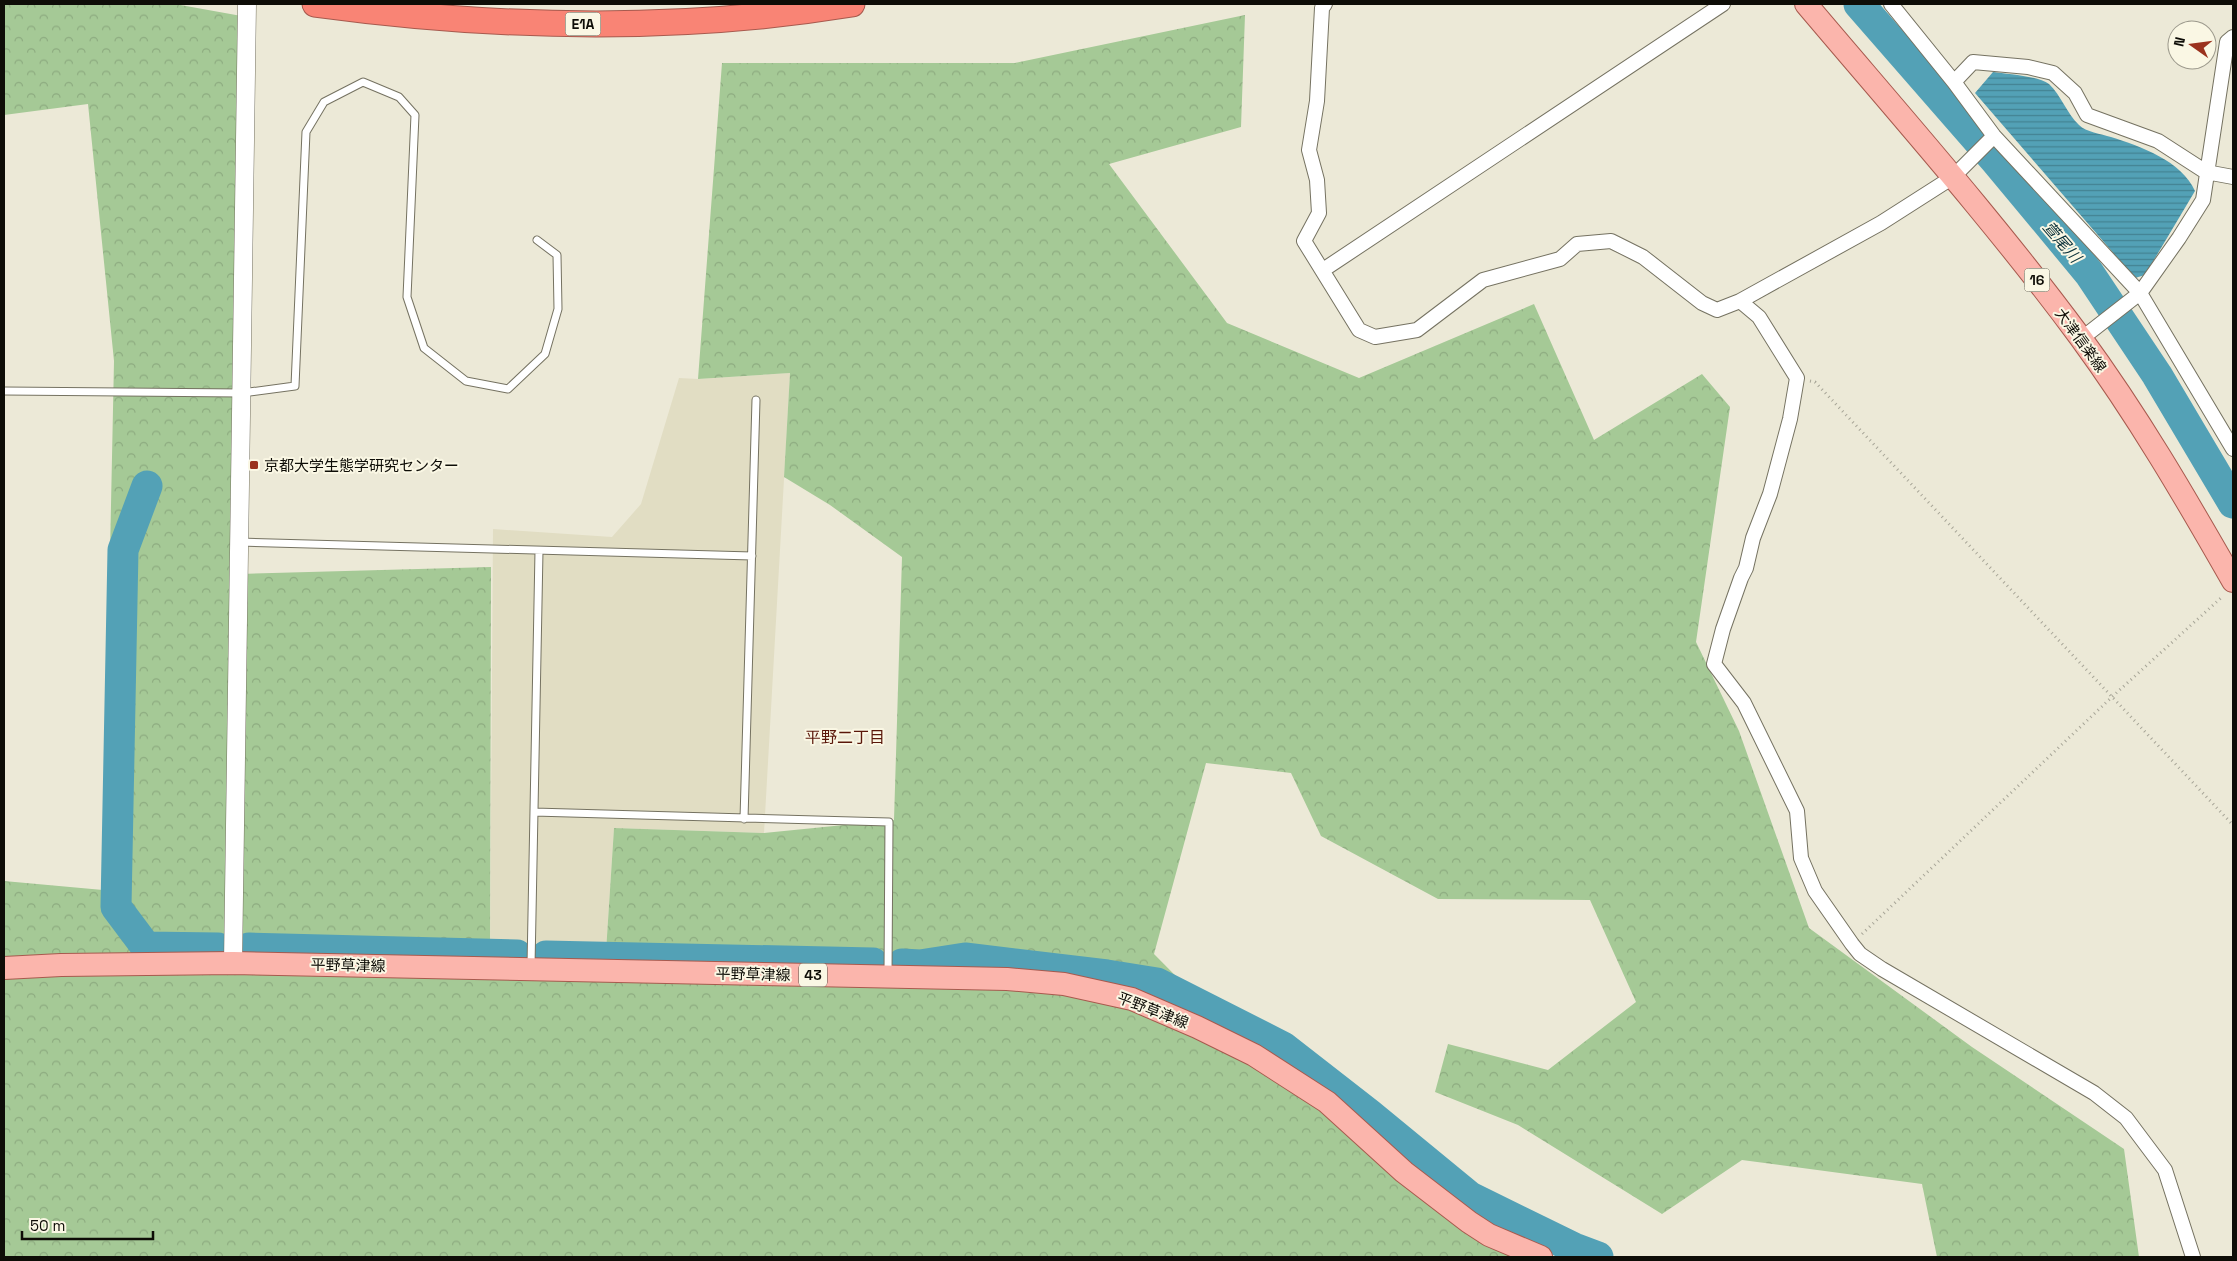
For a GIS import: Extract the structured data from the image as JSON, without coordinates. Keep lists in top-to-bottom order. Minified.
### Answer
{"streets":{"highway":["E1A"],"main road":["16","大津信楽線","平野草津線","43"]},"districts":["平野二丁目"],"water":["萱尾川"],"places":{"transit":["京都大学生態学研究センター"]},"scale_bar":"50 m","north":"left"}
